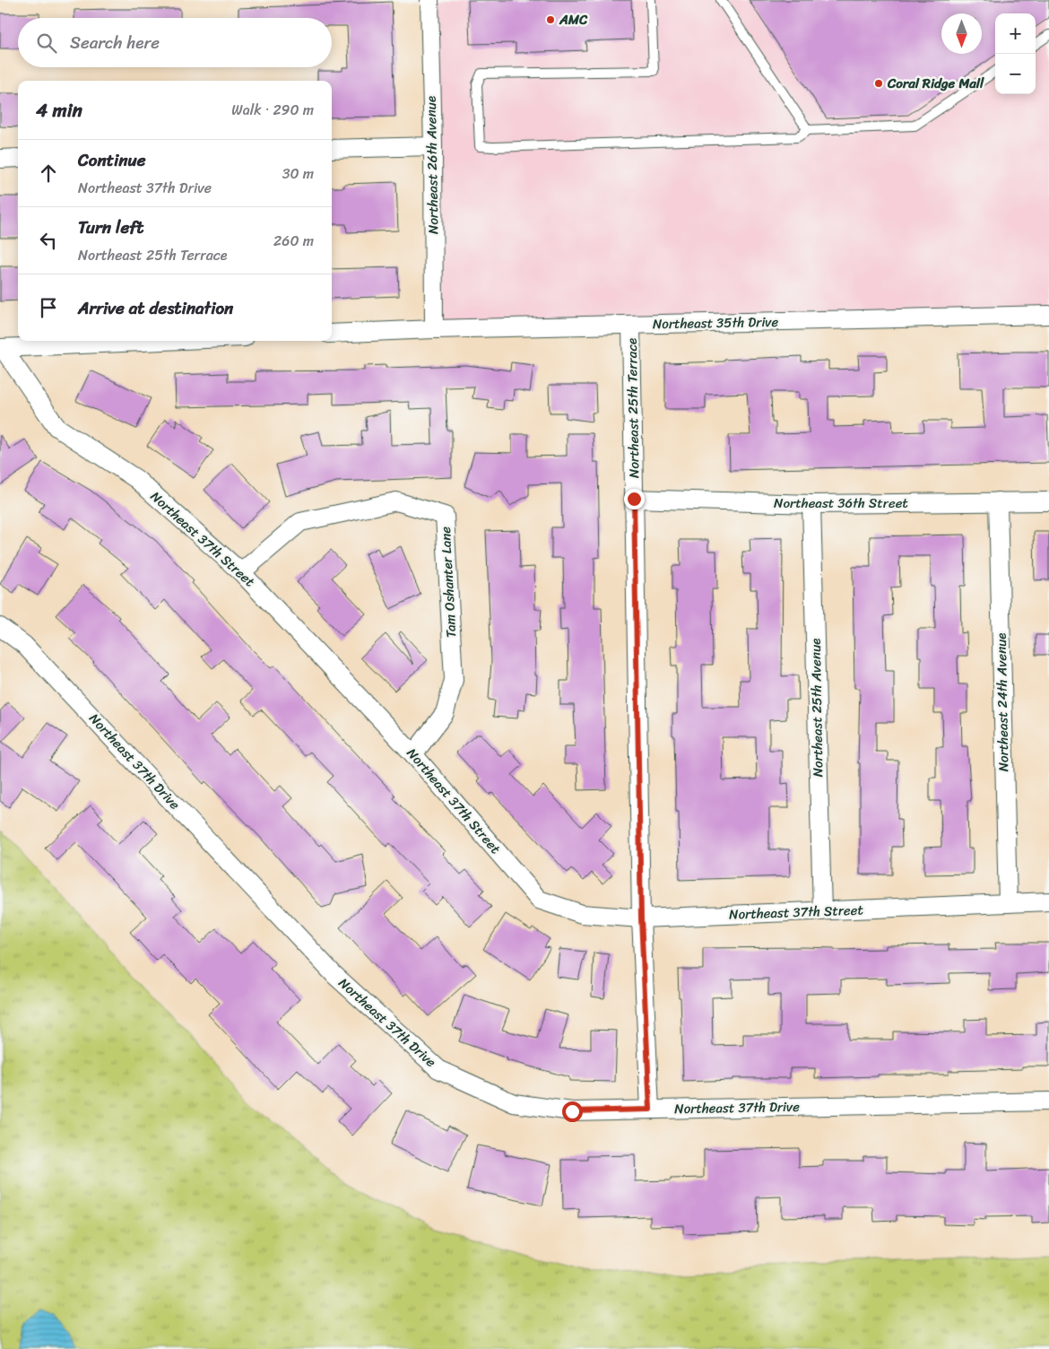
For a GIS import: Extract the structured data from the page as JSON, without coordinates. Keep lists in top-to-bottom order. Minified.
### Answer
{"streets":{"street":["Northeast 26th Avenue","Northeast 35th Drive","Northeast 25th Terrace","Northeast 36th Street","Northeast 37th Street","Tam Oshanter Lane","Northeast 24th Avenue","Northeast 25th Avenue","Northeast 37th Drive"]},"crossings":[["Northeast 26th Avenue","Northeast 35th Drive"],["Northeast 35th Drive","Northeast 25th Terrace"],["Northeast 25th Terrace","Northeast 36th Street"],["Northeast 25th Terrace","Northeast 37th Street"],["Northeast 25th Terrace","Northeast 37th Drive"],["Northeast 36th Street","Northeast 24th Avenue"],["Northeast 36th Street","Northeast 25th Avenue"],["Northeast 37th Street","Tam Oshanter Lane"],["Northeast 37th Street","Northeast 24th Avenue"],["Northeast 37th Street","Northeast 25th Avenue"]],"places":["AMC","Coral Ridge Mall"],"north":"bottom","page":{"map_buttons":["+","−"],"search":"Search here","heading":["4 min","Walk · 290 m"],"list":[["Continue","Northeast 37th Drive","30 m"],["Turn left","Northeast 25th Terrace","260 m"],"Arrive at destination"]}}
